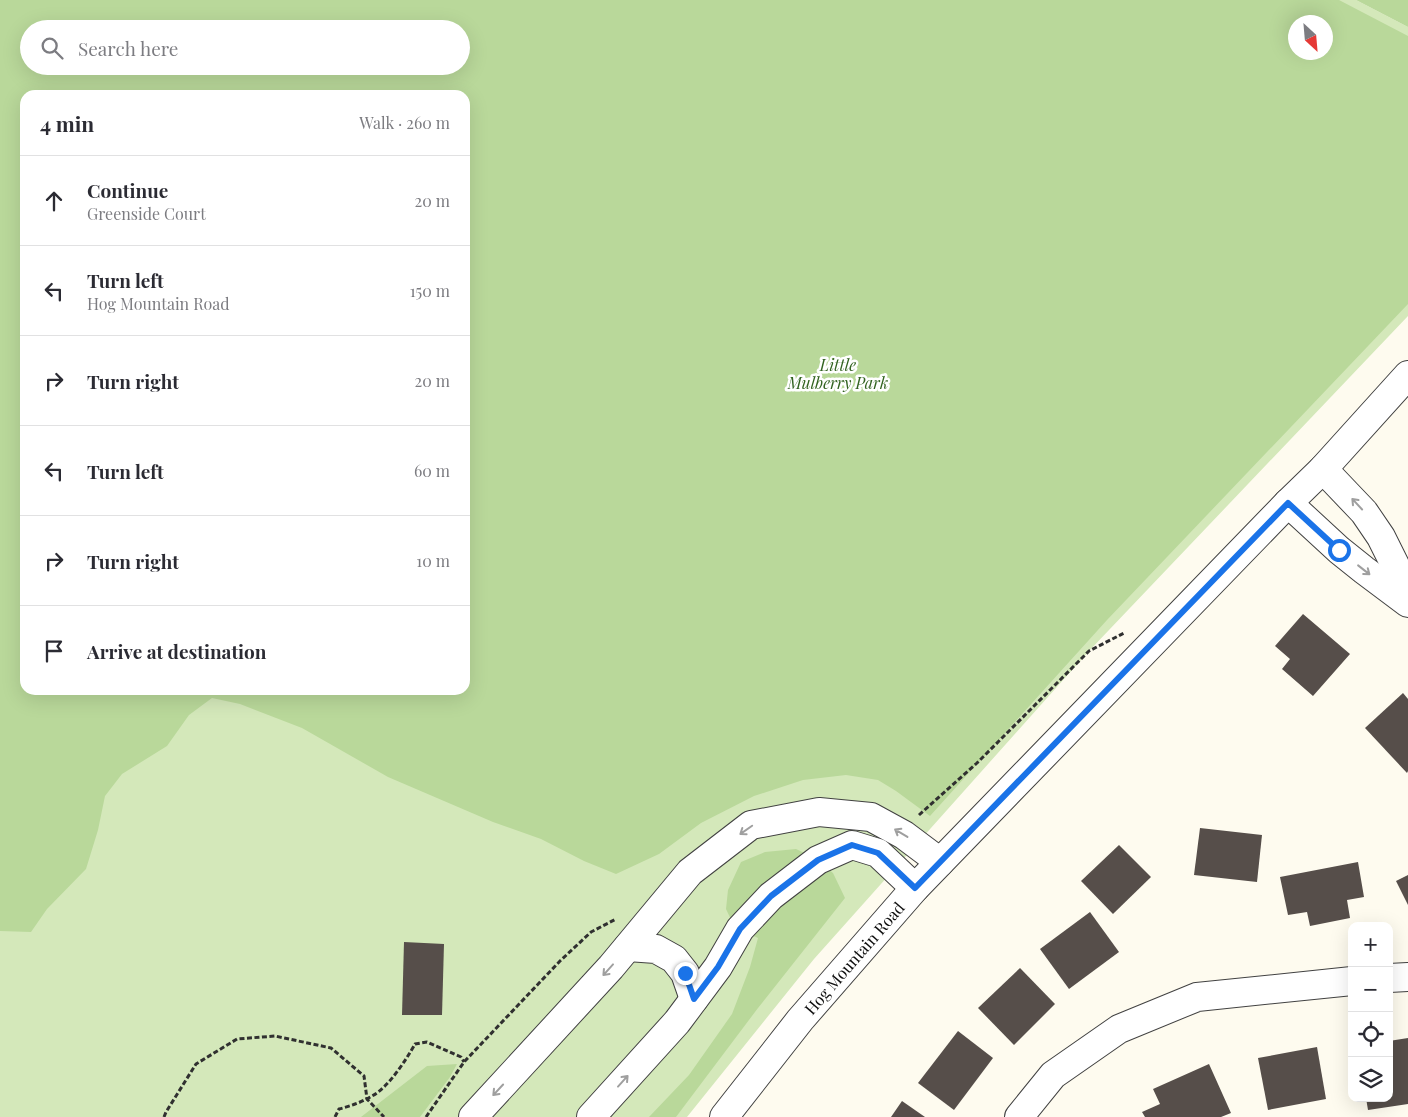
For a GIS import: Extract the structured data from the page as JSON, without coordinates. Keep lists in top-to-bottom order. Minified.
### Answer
{"streets":{"street":["Hog Mountain Road"]},"parks":["Little Mulberry Park"],"north":"bottom right","page":{"search":"Search here","heading":["4 min","Walk · 260 m"],"list":[["Continue","Greenside Court","20 m"],["Turn left","Hog Mountain Road","150 m"],["Turn right","20 m"],["Turn left","60 m"],["Turn right","10 m"],"Arrive at destination"],"map_buttons":["+","−"]}}
